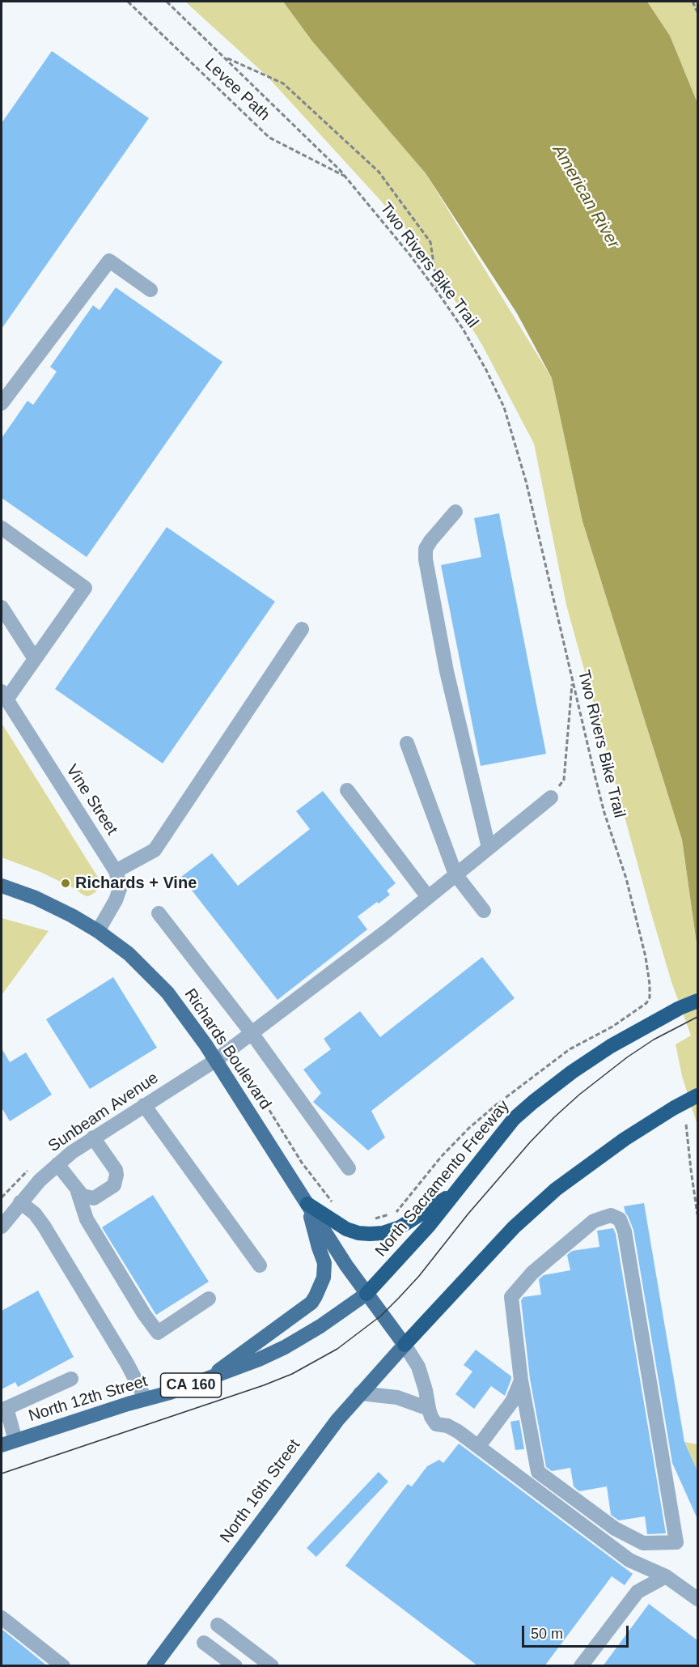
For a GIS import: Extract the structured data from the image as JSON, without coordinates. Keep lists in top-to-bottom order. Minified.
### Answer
{"streets":{"highway":["North Sacramento Freeway","CA 160"],"main road":["Richards Boulevard","North 12th Street","North 16th Street"],"street":["Vine Street","Sunbeam Avenue"],"path":["Levee Path","Two Rivers Bike Trail"]},"crossings":[["Levee Path","Two Rivers Bike Trail"],["Vine Street","Richards Boulevard"],["Richards Boulevard","Sunbeam Avenue"],["Richards Boulevard","North Sacramento Freeway"],["Richards Boulevard","North 12th Street"],["Richards Boulevard","North 16th Street"],["North Sacramento Freeway","North 12th Street"]],"water":["American River"],"places":["Richards + Vine"],"scale_bar":"50 m"}
